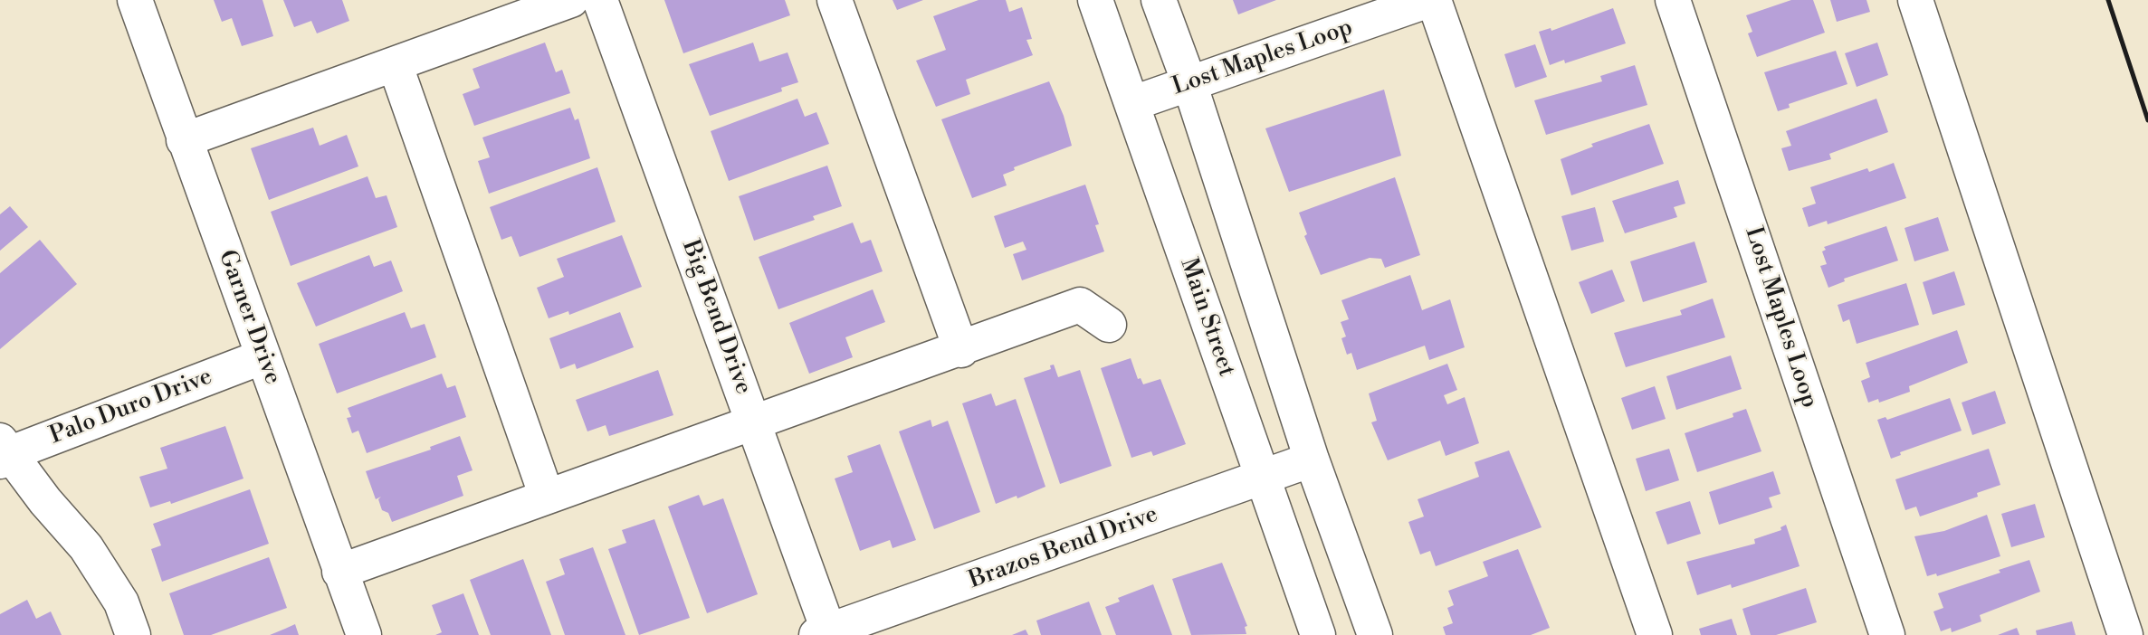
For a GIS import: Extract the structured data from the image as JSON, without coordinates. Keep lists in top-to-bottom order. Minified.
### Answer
{"streets":{"street":["Lost Maples Loop","Garner Drive","Big Bend Drive","Main Street","Palo Duro Drive","Brazos Bend Drive"]},"crossings":[["Lost Maples Loop","Main Street"],["Garner Drive","Palo Duro Drive"],["Big Bend Drive","Brazos Bend Drive"],["Main Street","Brazos Bend Drive"]]}
